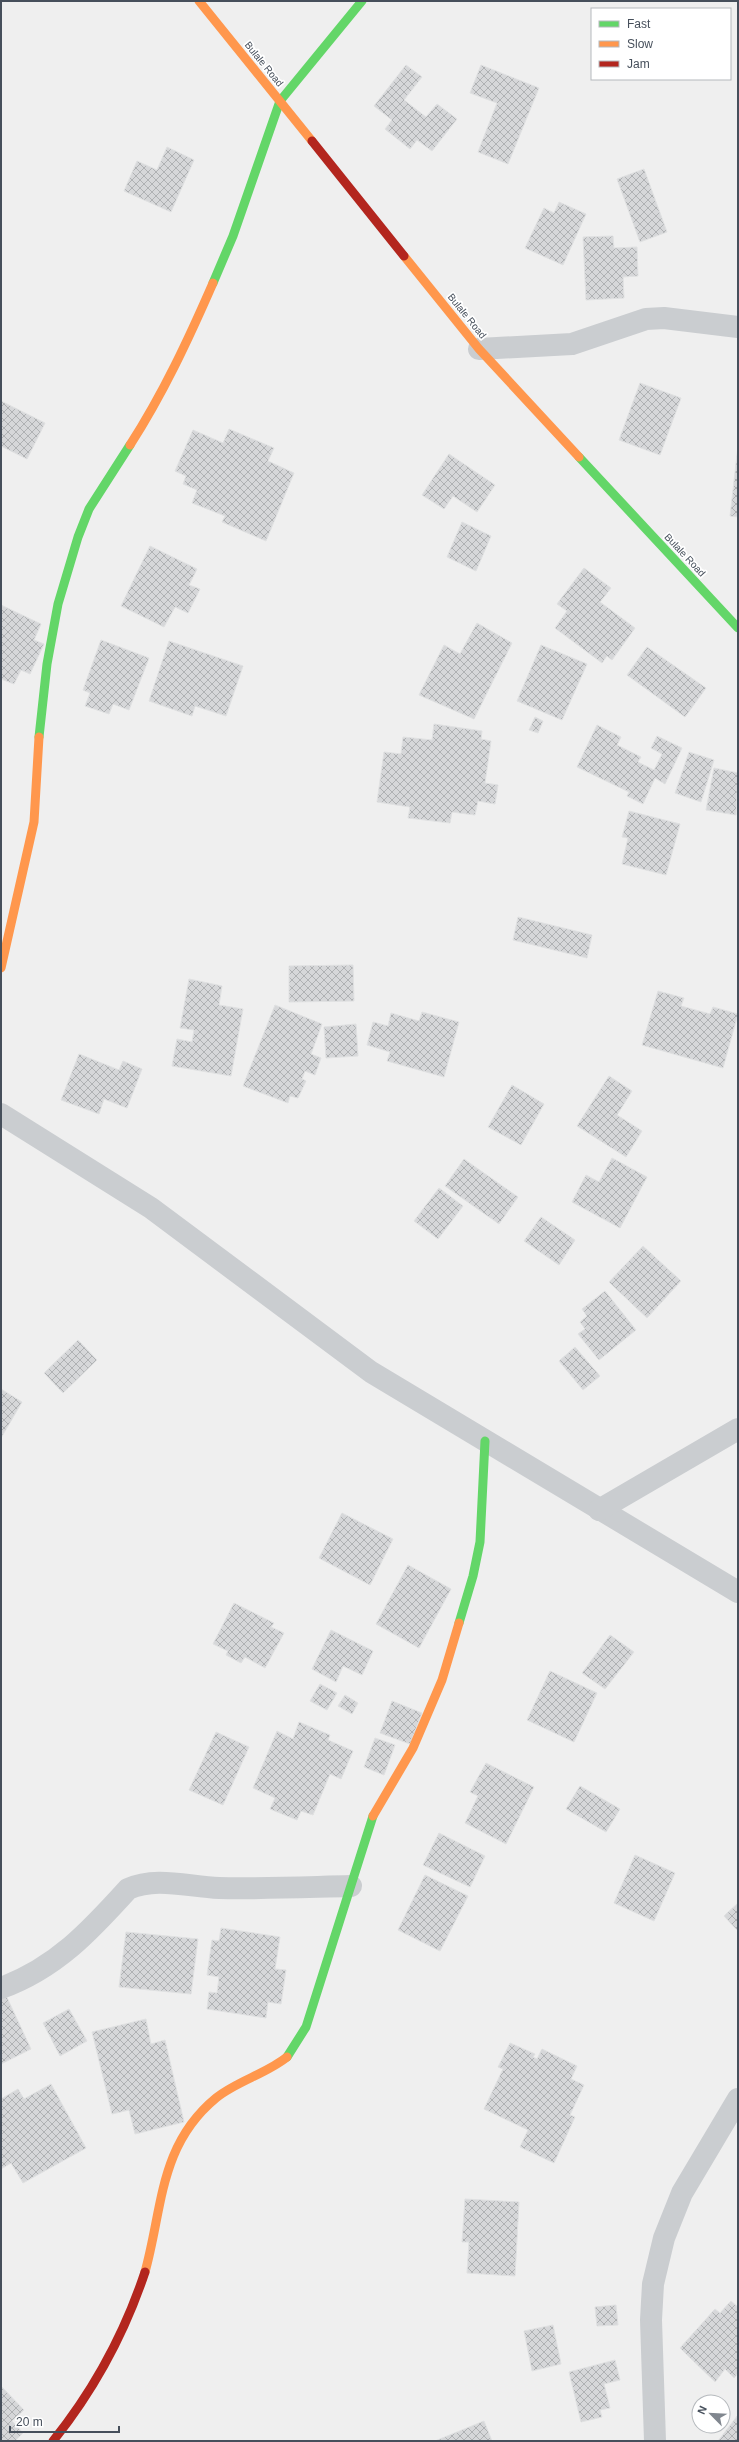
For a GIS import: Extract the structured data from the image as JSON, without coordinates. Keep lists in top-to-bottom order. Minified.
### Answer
{"streets":{"street":["Bulale Road"]},"legend":["Fast","Slow","Jam"],"scale_bar":"20 m","north":"top left"}
